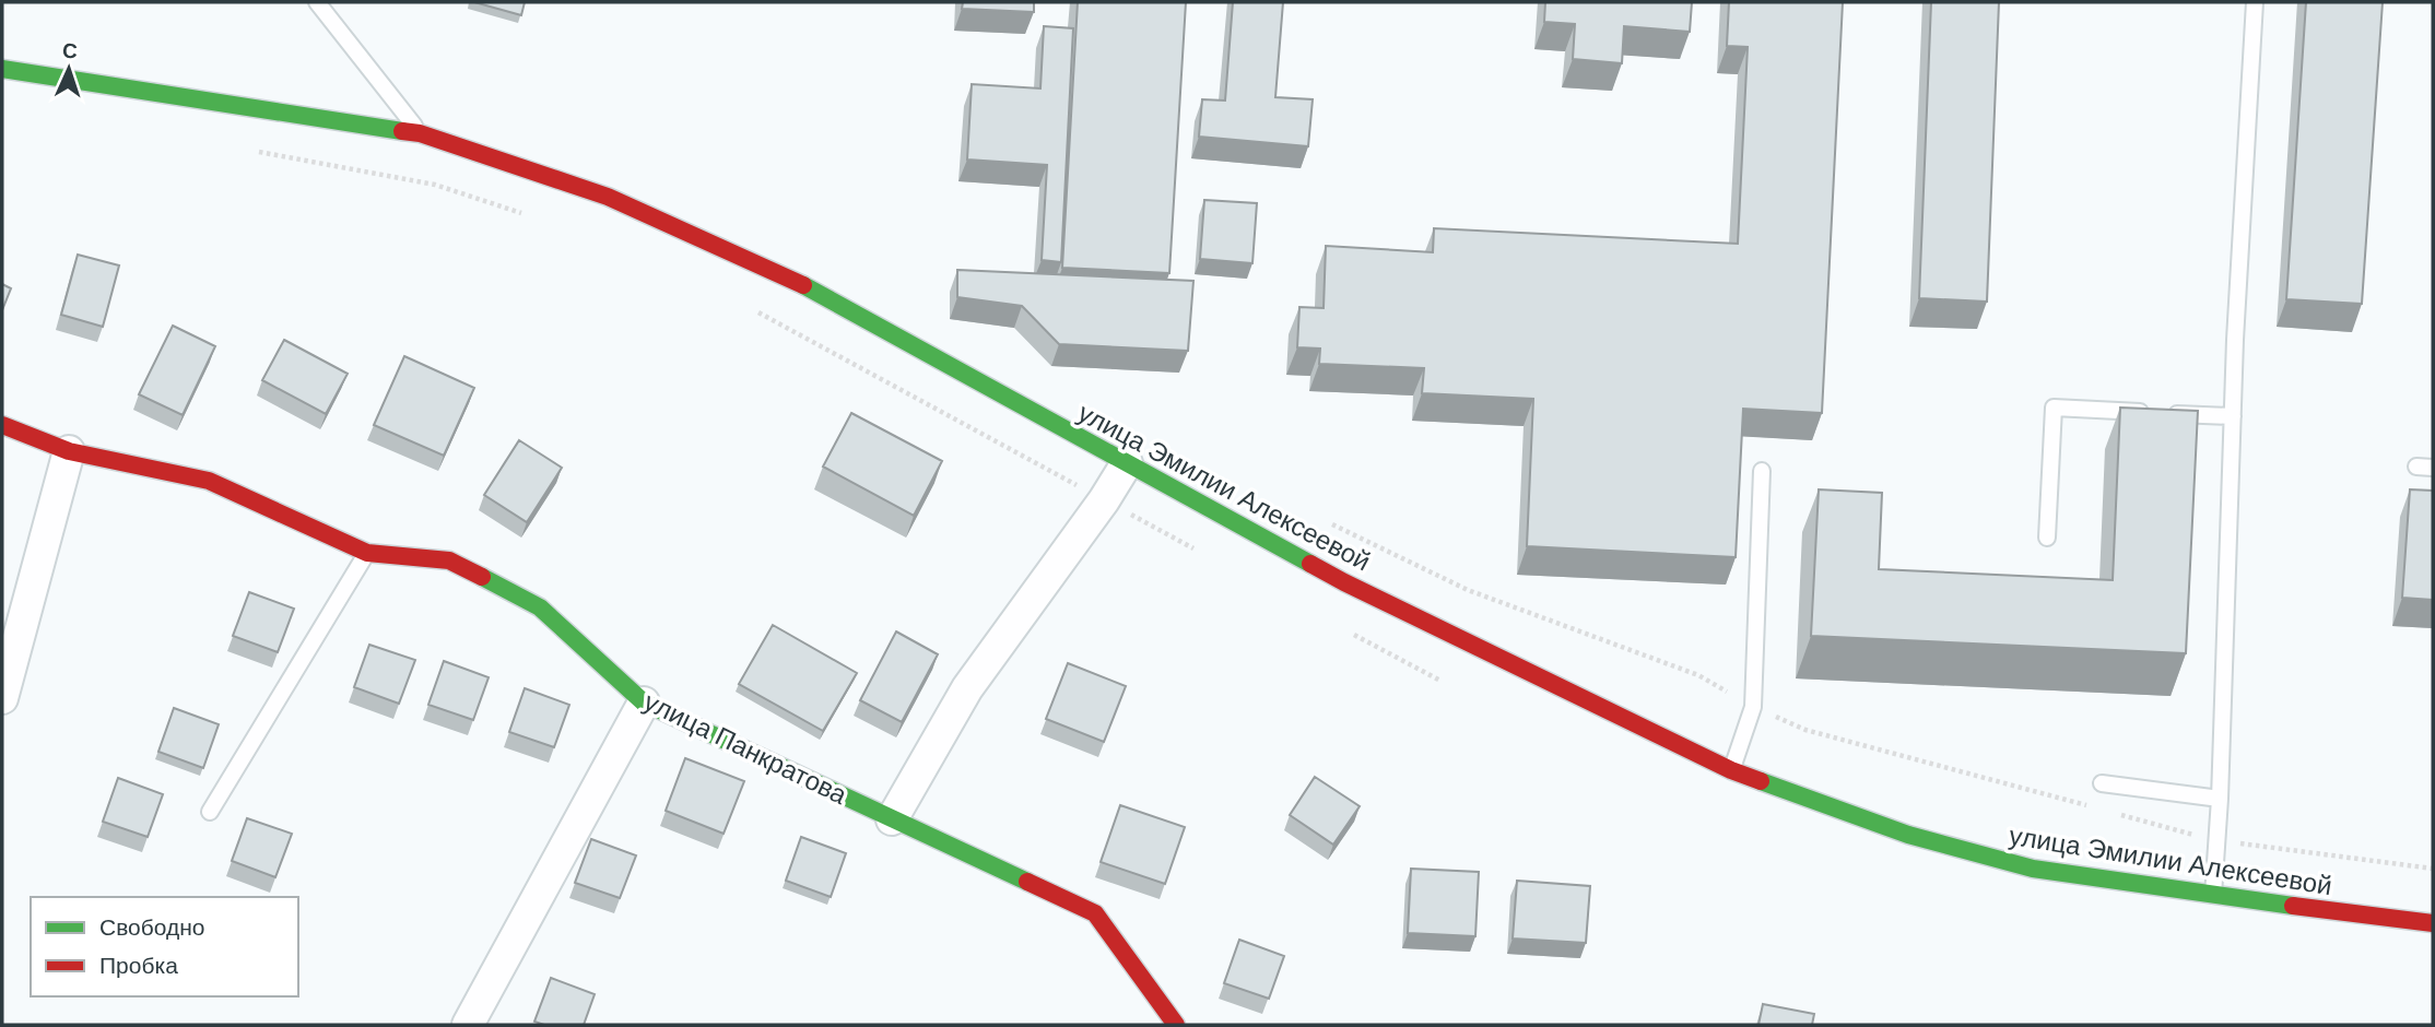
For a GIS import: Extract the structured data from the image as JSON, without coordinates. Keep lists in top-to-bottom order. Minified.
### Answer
{"streets":{"street":["улица Эмилии Алексеевой","улица Панкратова"]},"legend":["Свободно","Пробка"],"north":"top"}
